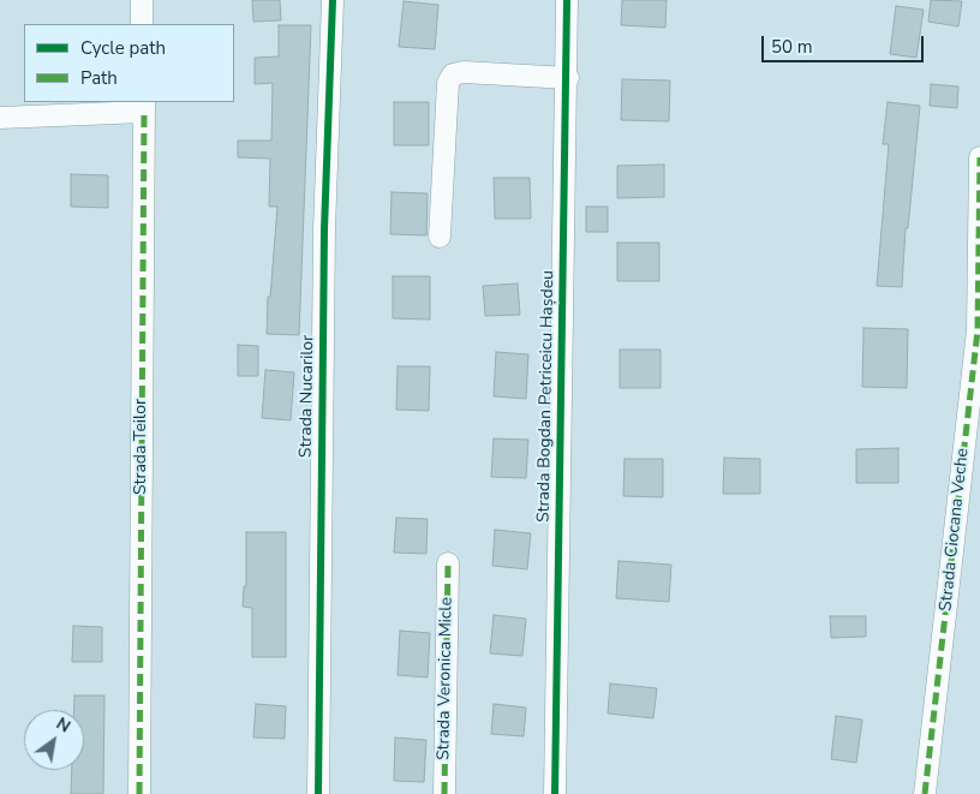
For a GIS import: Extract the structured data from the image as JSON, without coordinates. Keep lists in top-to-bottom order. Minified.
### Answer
{"streets":{"street":["Strada Nucarilor","Strada Bogdan Petriceicu Hașdeu","Strada Teilor","Strada Ciocana Veche","Strada Veronica Micle"]},"legend":["Cycle path","Path"],"scale_bar":"50 m","north":"top right"}
